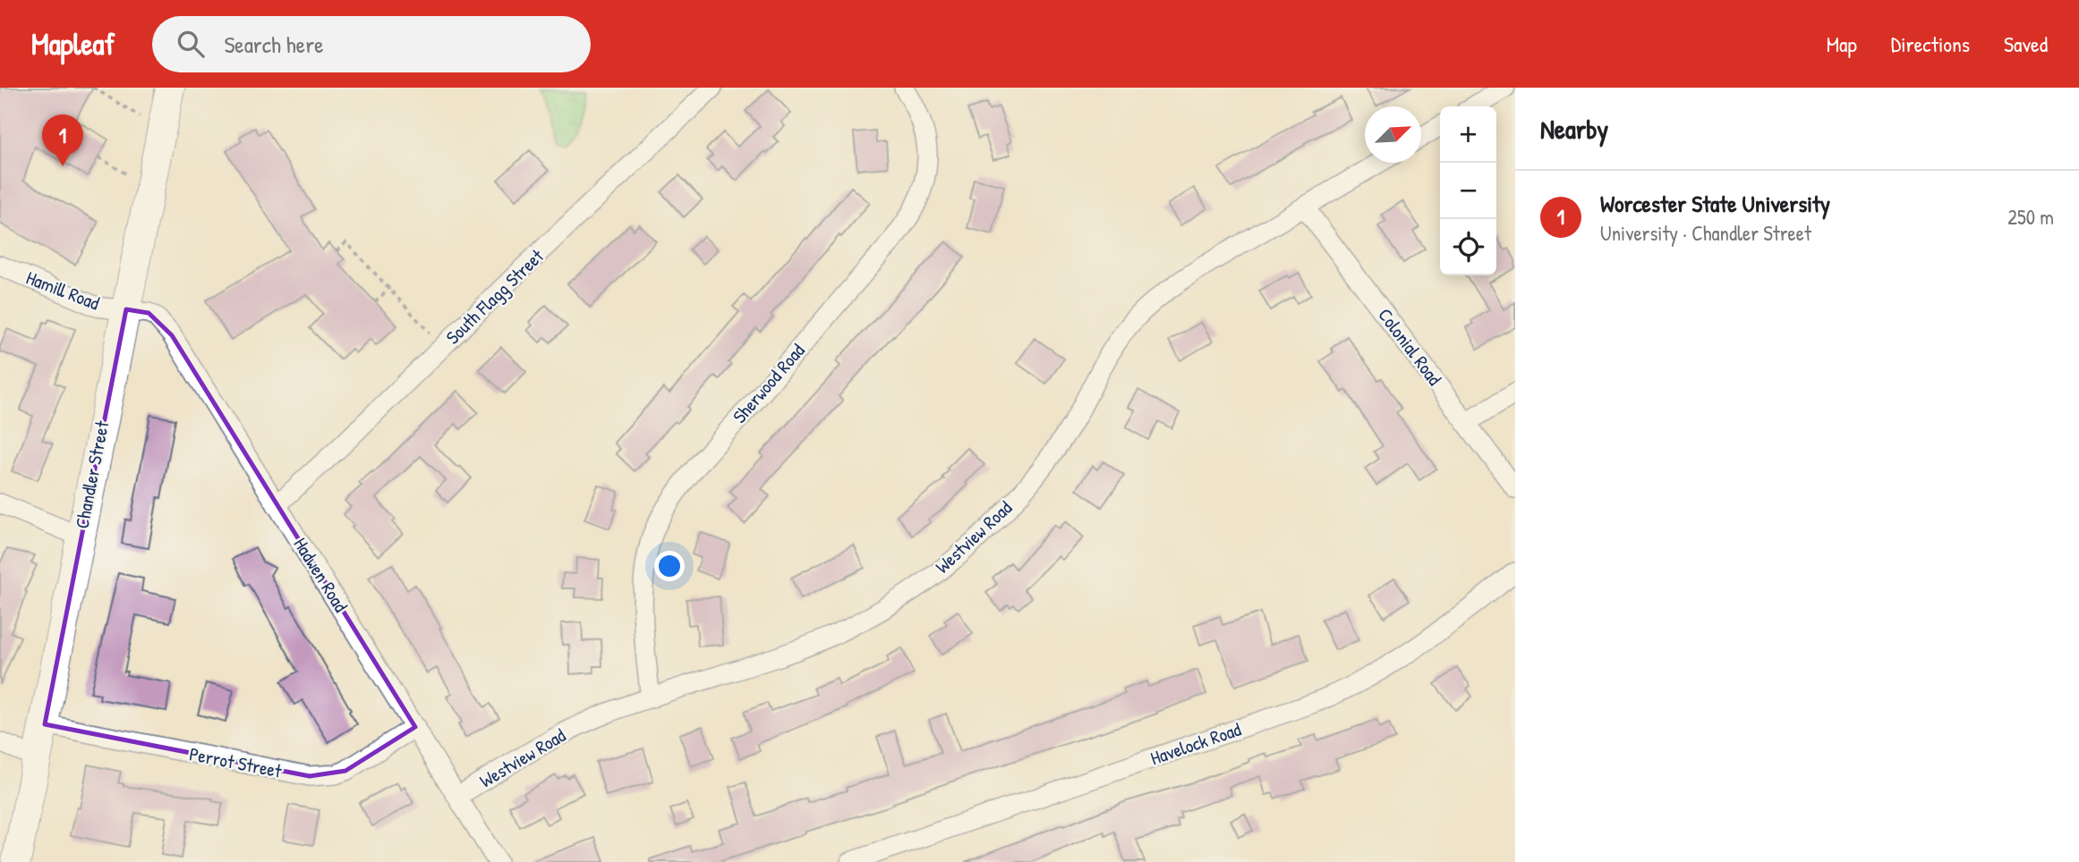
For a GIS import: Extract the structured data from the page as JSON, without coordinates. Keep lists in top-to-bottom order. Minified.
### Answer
{"streets":{"main road":["Chandler Street"],"street":["Hamill Road","South Flagg Street","Colonial Road","Sherwood Road","Westview Road","Hadwen Road","Havelock Road","Perrot Street"]},"crossings":[["Hamill Road","Chandler Street"],["Hamill Road","Hadwen Road"],["South Flagg Street","Hadwen Road"],["Colonial Road","Westview Road"],["Sherwood Road","Westview Road"],["Chandler Street","Hadwen Road"],["Chandler Street","Perrot Street"],["Westview Road","Hadwen Road"],["Hadwen Road","Perrot Street"]],"north":"top right","page":{"header":"Mapleaf","search":"Search here","nav":["Map","Directions","Saved"],"heading":"Nearby","map_buttons":["+","−"],"pins":"1","list":[{"mark":"1","name":"Worcester State University","note":"University · Chandler Street","value":"250 m"}]}}
